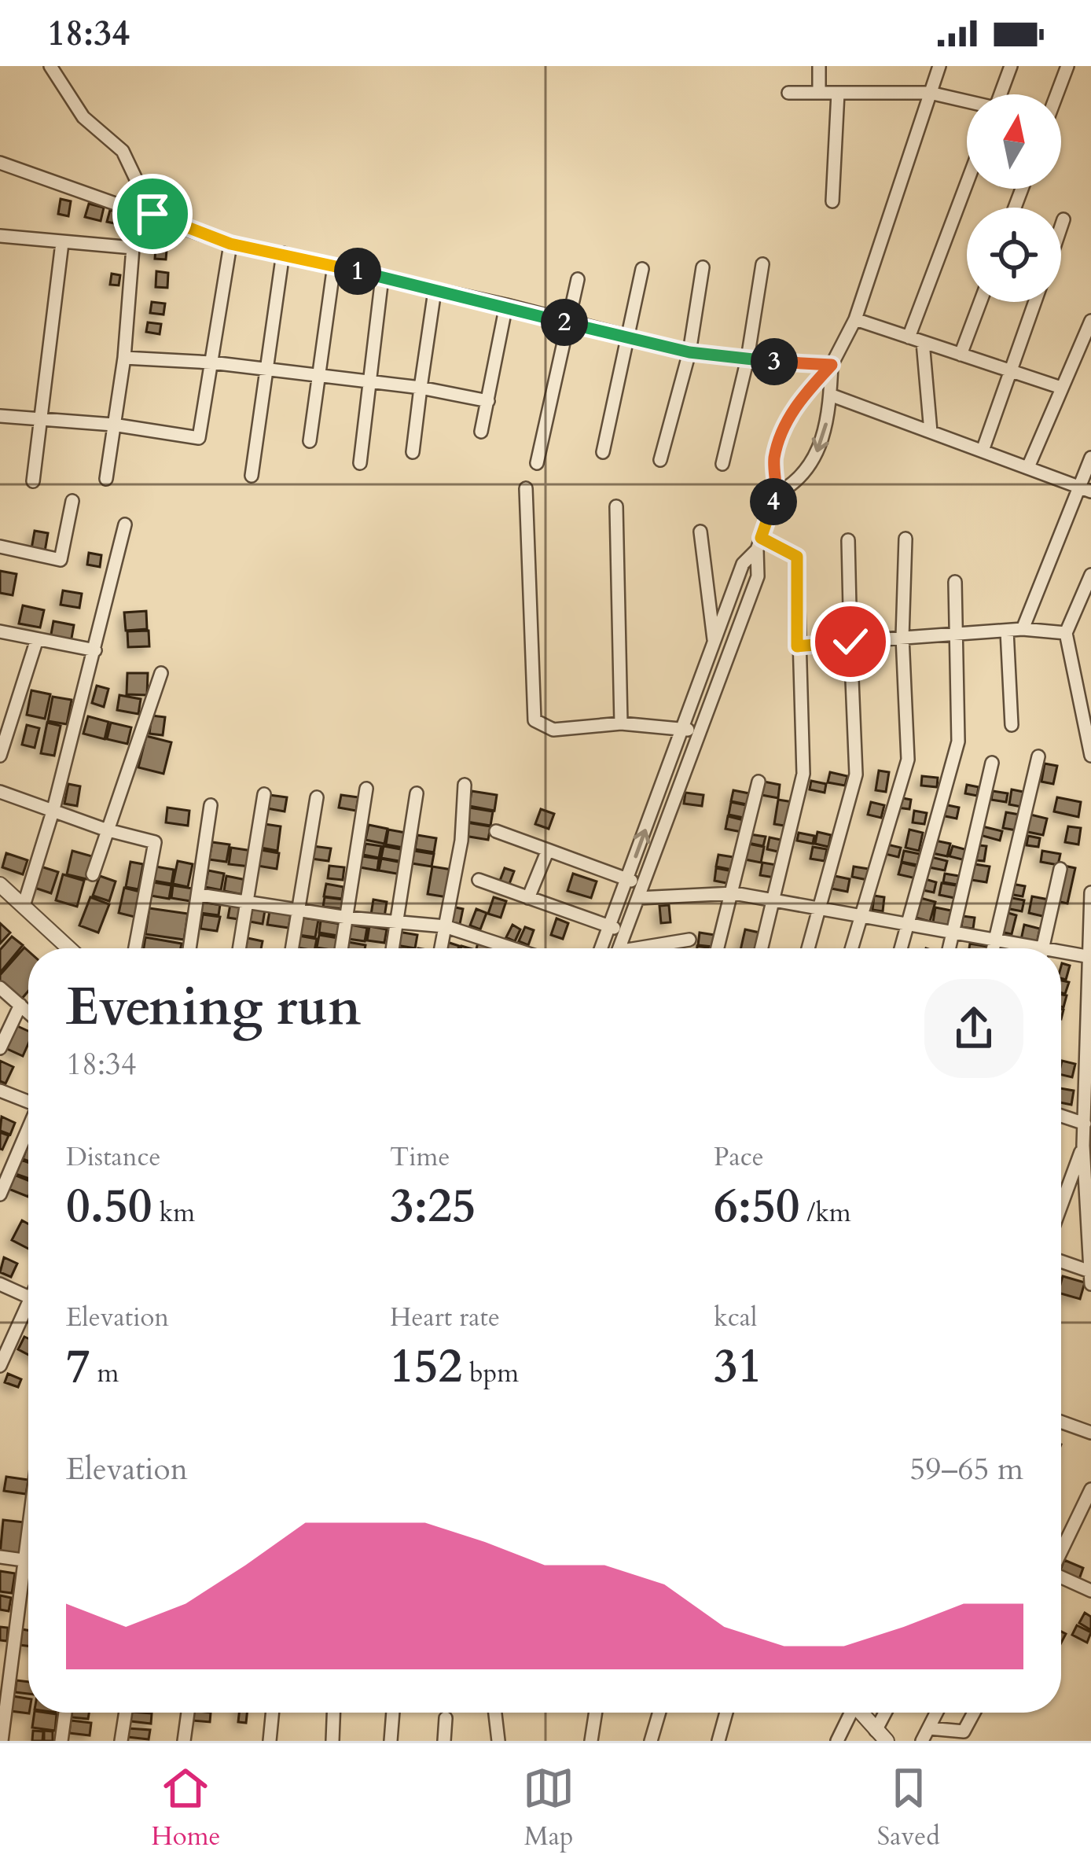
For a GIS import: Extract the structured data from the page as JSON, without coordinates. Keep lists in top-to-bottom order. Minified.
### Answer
{"north":"top","page":{"status":"18:34","pins":["1","2","3","4"],"heading":["Evening run","18:34"],"stats":[["Distance","0.50 km"],["Time","3:25"],["Pace","6:50 /km"],["Elevation","7 m"],["Heart rate","152 bpm"],["kcal","31"]],"chart":["Elevation","59–65 m"],"tabs":["Home","Map","Saved"]}}
